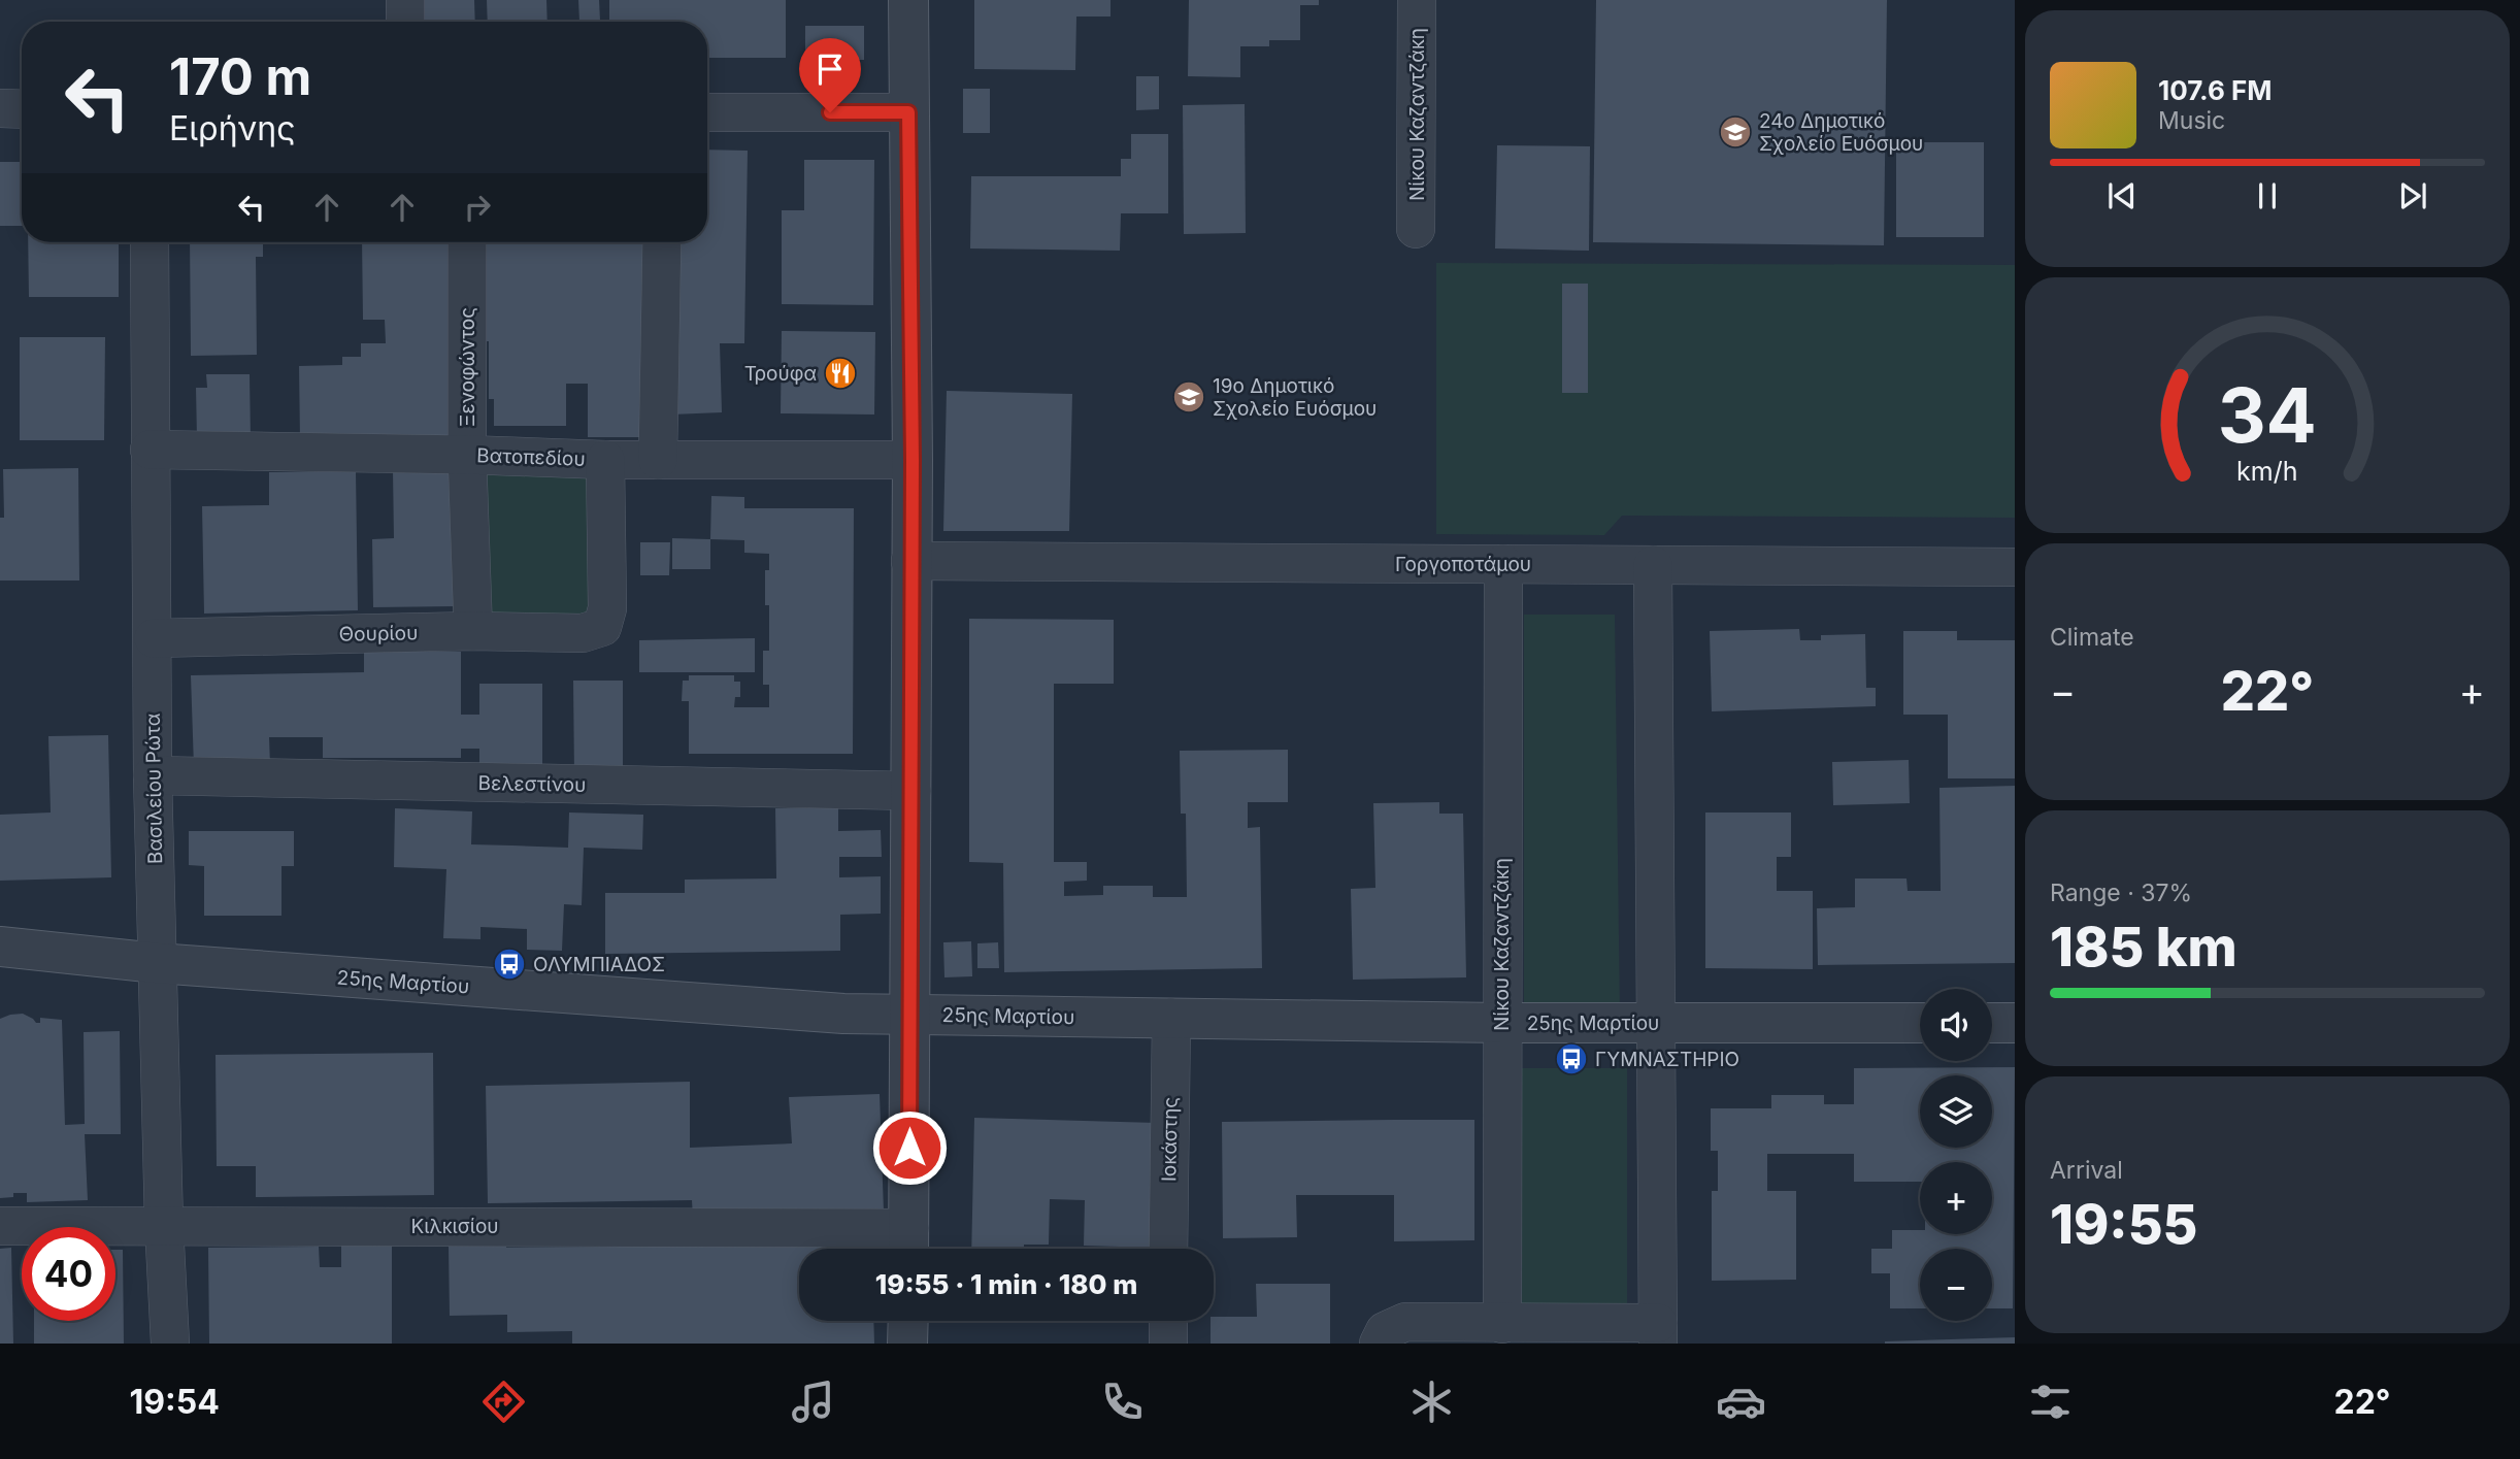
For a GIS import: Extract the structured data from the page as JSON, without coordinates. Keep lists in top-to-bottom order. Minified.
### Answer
{"streets":{"street":["Νίκου Καζαντζάκη","Ξενοφώντος","Βατοπεδίου","Γοργοποτάμου","Θουρίου","Βελεστίνου","Βασιλείου Ρώτα","25ης Μαρτίου","Ιοκάστης","Κιλκισίου"]},"crossings":[["Νίκου Καζαντζάκη","Γοργοποτάμου"],["Νίκου Καζαντζάκη","25ης Μαρτίου"],["Ξενοφώντος","Βατοπεδίου"],["Ξενοφώντος","Θουρίου"],["Βατοπεδίου","Θουρίου"],["Βατοπεδίου","Βασιλείου Ρώτα"],["Θουρίου","Βασιλείου Ρώτα"],["Βελεστίνου","Βασιλείου Ρώτα"],["Βασιλείου Ρώτα","25ης Μαρτίου"],["Βασιλείου Ρώτα","Κιλκισίου"],["25ης Μαρτίου","Ιοκάστης"]],"places":{"school or university":["24ο Δημοτικό Σχολείο Ευόσμου","19ο Δημοτικό Σχολείο Ευόσμου"],"restaurant":["Τρούφα"],"bus stop":["ΟΛΥΜΠΙΑΔΟΣ","ΓΥΜΝΑΣΤΗΡΙΟ"]},"page":{"turn":["170 m","Ειρήνης"],"song":["107.6 FM","Music"],"tile":["Climate",["Range · 37%","185 km"],["Arrival","19:55"]],"heat":["−","22°","+"],"map_buttons":["+","−"],"limit":"40","trip":"19:55 · 1 min · 180 m","tabs":["19:54","22°"],"gauge":["34","km/h"]}}
